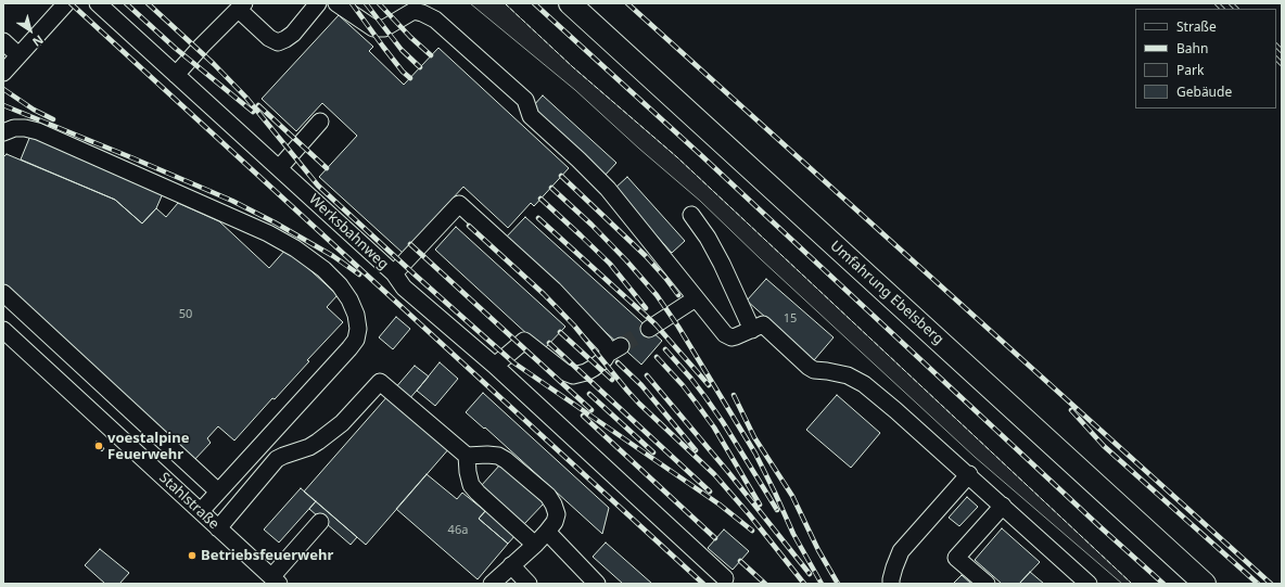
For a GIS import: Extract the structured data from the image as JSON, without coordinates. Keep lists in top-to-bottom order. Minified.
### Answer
{"streets":{"main road":["Umfahrung Ebelsberg"],"street":["Werksbahnweg","Stahlstraße"]},"places":["voestalpine Feuerwehr","Betriebsfeuerwehr"],"house_numbers":["50","15","46a"],"legend":["Straße","Bahn","Park","Gebäude"],"north":"bottom right"}
